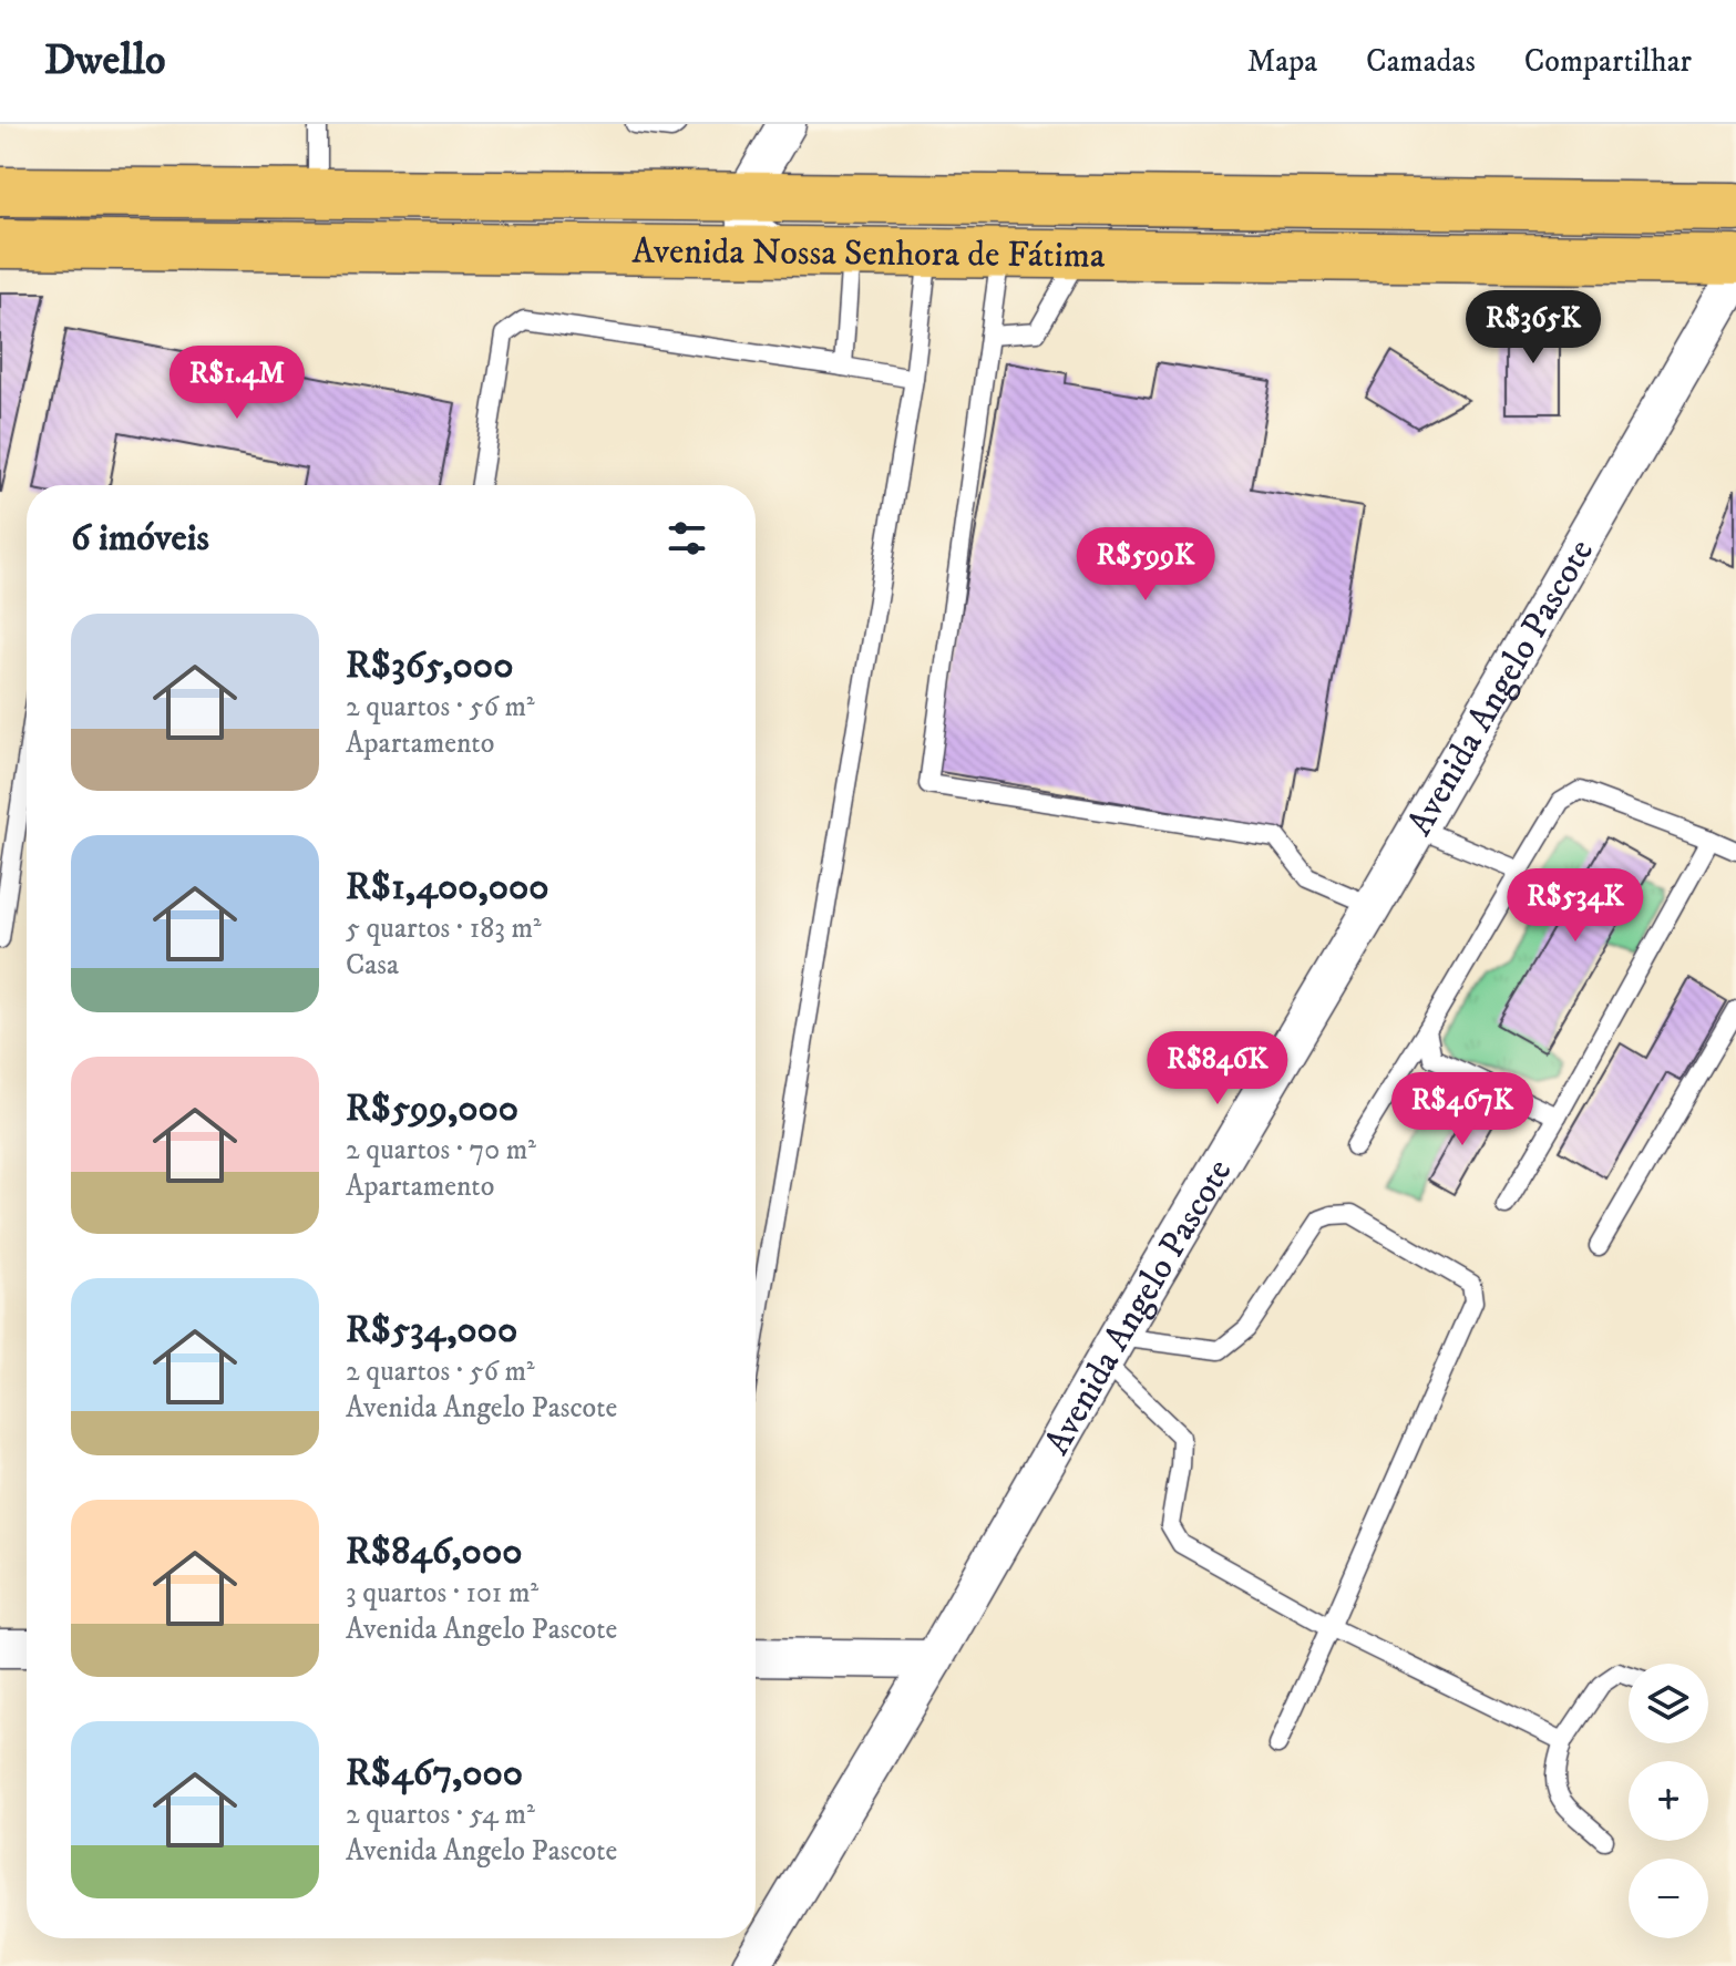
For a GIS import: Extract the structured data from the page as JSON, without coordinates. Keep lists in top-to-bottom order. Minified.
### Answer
{"streets":{"main road":["Avenida Nossa Senhora de Fátima"],"street":["Avenida Angelo Pascote"]},"page":{"header":"Dwello","nav":["Mapa","Camadas","Compartilhar"],"price":["R$365K","R$1.4M","R$599K","R$534K","R$846K","R$467K"],"heading":"6 imóveis","list":[{"name":"R$365,000","note":"2 quartos · 56 m² · Apartamento"},{"name":"R$1,400,000","note":"5 quartos · 183 m² · Casa"},{"name":"R$599,000","note":"2 quartos · 70 m² · Apartamento"},{"name":"R$534,000","note":"2 quartos · 56 m² · Avenida Angelo Pascote"},{"name":"R$846,000","note":"3 quartos · 101 m² · Avenida Angelo Pascote"},{"name":"R$467,000","note":"2 quartos · 54 m² · Avenida Angelo Pascote"}],"map_buttons":["+","−"]}}
